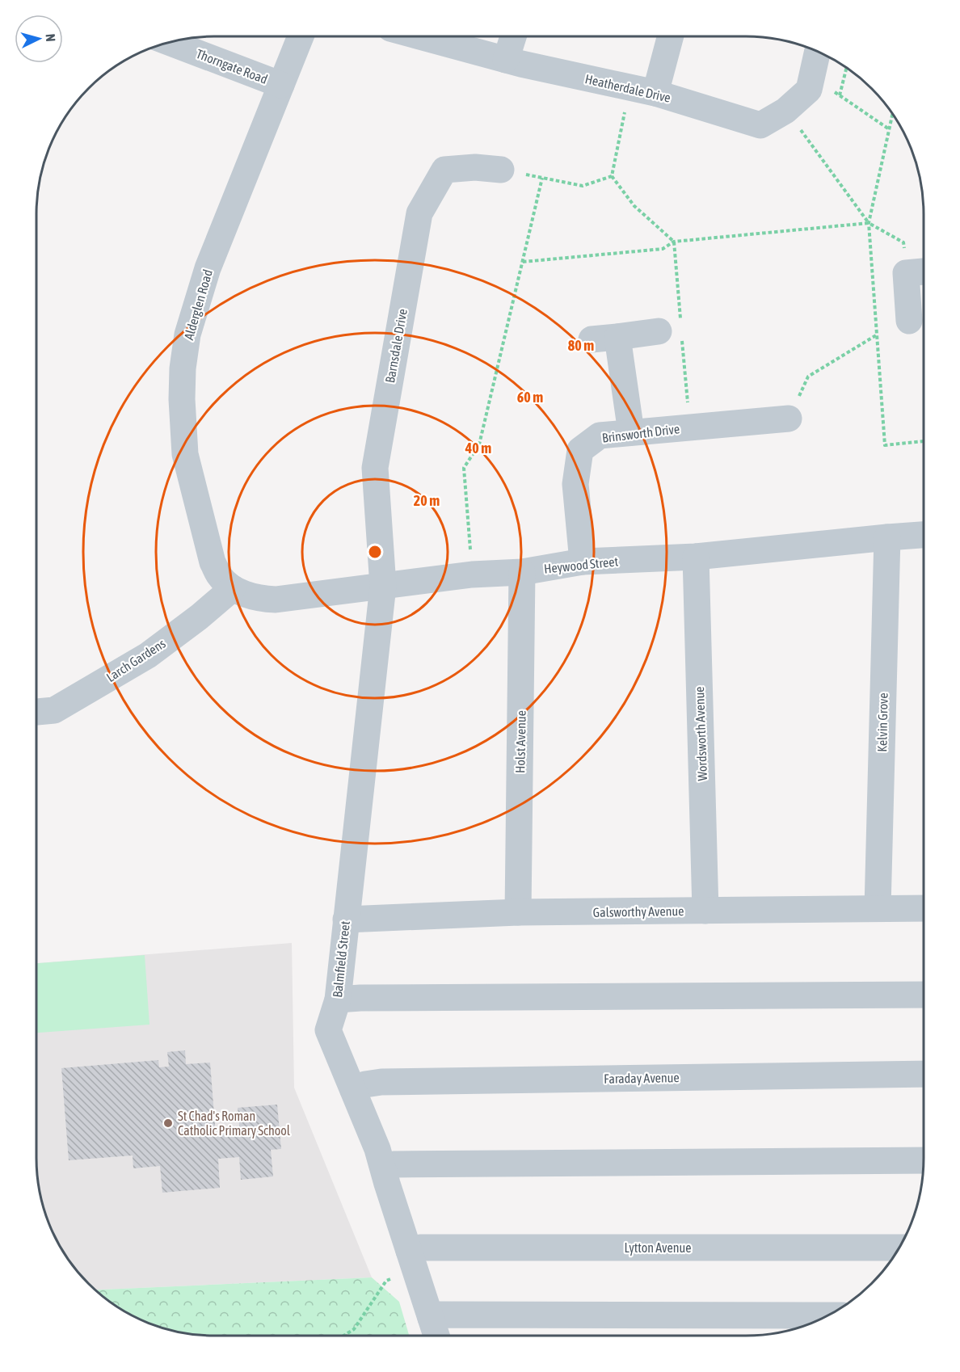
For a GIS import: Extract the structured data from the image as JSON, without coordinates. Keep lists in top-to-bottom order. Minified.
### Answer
{"streets":{"street":["Thorngate Road","Heatherdale Drive","Alderglen Road","Barnsdale Drive","Brinsworth Drive","Heywood Street","Larch Gardens","Kelvin Grove","Wordsworth Avenue","Holst Avenue","Galsworthy Avenue","Balmfield Street","Faraday Avenue","Lytton Avenue"]},"crossings":[["Thorngate Road","Alderglen Road"],["Alderglen Road","Heywood Street"],["Alderglen Road","Larch Gardens"],["Barnsdale Drive","Heywood Street"],["Barnsdale Drive","Balmfield Street"],["Brinsworth Drive","Heywood Street"],["Heywood Street","Larch Gardens"],["Heywood Street","Kelvin Grove"],["Heywood Street","Wordsworth Avenue"],["Heywood Street","Holst Avenue"],["Heywood Street","Balmfield Street"],["Kelvin Grove","Galsworthy Avenue"],["Wordsworth Avenue","Galsworthy Avenue"],["Holst Avenue","Galsworthy Avenue"],["Galsworthy Avenue","Balmfield Street"],["Balmfield Street","Faraday Avenue"],["Balmfield Street","Lytton Avenue"]],"places":["St Chad's Roman Catholic Primary School"],"north":"right","rings":["80 m","60 m","40 m","20 m"]}
